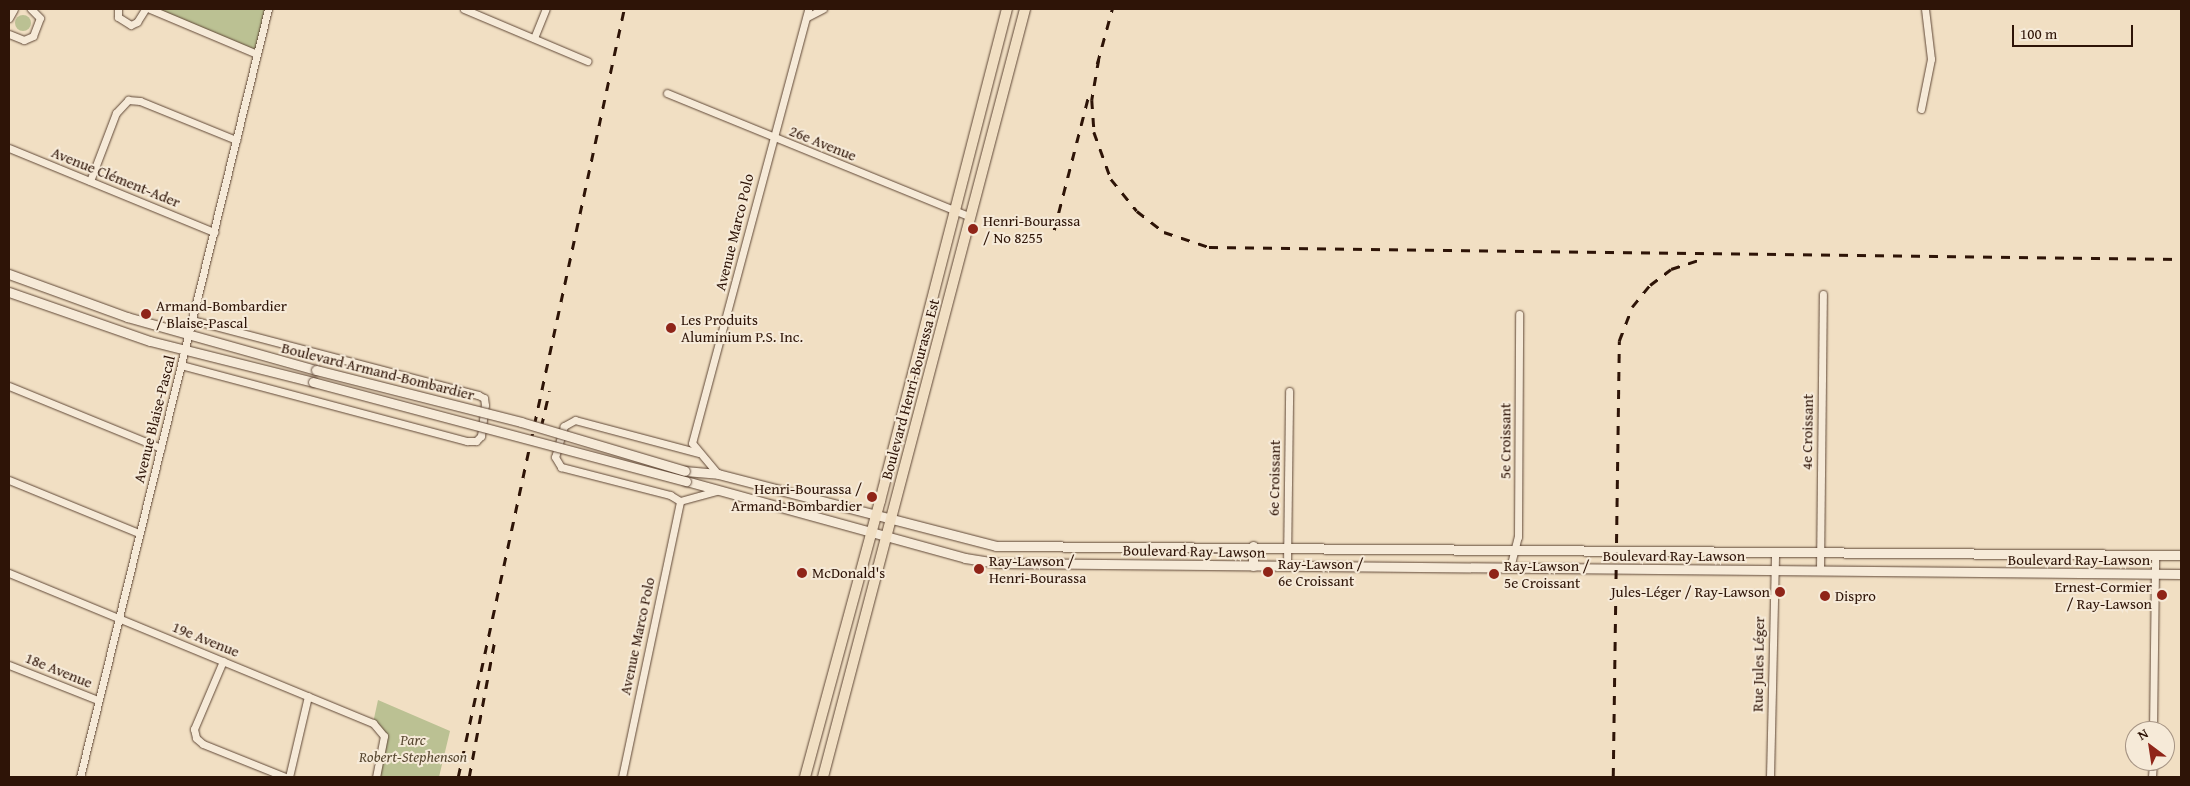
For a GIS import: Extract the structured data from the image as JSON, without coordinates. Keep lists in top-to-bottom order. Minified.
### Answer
{"streets":{"main road":["Boulevard Henri-Bourassa Est"],"street":["26e Avenue","Avenue Clément-Ader","Avenue Marco Polo","Boulevard Armand-Bombardier","Avenue Blaise-Pascal","4e Croissant","5e Croissant","6e Croissant","Boulevard Ray-Lawson","19e Avenue","Rue Jules Léger","18e Avenue"]},"crossings":[["26e Avenue","Avenue Marco Polo"],["26e Avenue","Boulevard Henri-Bourassa Est"],["Avenue Clément-Ader","Avenue Blaise-Pascal"],["Boulevard Armand-Bombardier","Boulevard Henri-Bourassa Est"],["Boulevard Armand-Bombardier","Avenue Blaise-Pascal"],["Boulevard Armand-Bombardier","Boulevard Ray-Lawson"],["Boulevard Henri-Bourassa Est","Boulevard Ray-Lawson"],["Avenue Blaise-Pascal","19e Avenue"],["Avenue Blaise-Pascal","18e Avenue"],["4e Croissant","Boulevard Ray-Lawson"],["5e Croissant","Boulevard Ray-Lawson"],["6e Croissant","Boulevard Ray-Lawson"],["Boulevard Ray-Lawson","Rue Jules Léger"]],"parks":["Parc Robert-Stephenson"],"places":["Henri-Bourassa / No 8255","Armand-Bombardier / Blaise-Pascal","Les Produits Aluminium P.S. Inc.","Henri-Bourassa / Armand-Bombardier","Ray-Lawson / Henri-Bourassa","Ray-Lawson / 6e Croissant","McDonald's","Ray-Lawson / 5e Croissant","Jules-Léger / Ray-Lawson","Ernest-Cormier / Ray-Lawson","Dispro"],"scale_bar":"100 m","north":"top left"}
